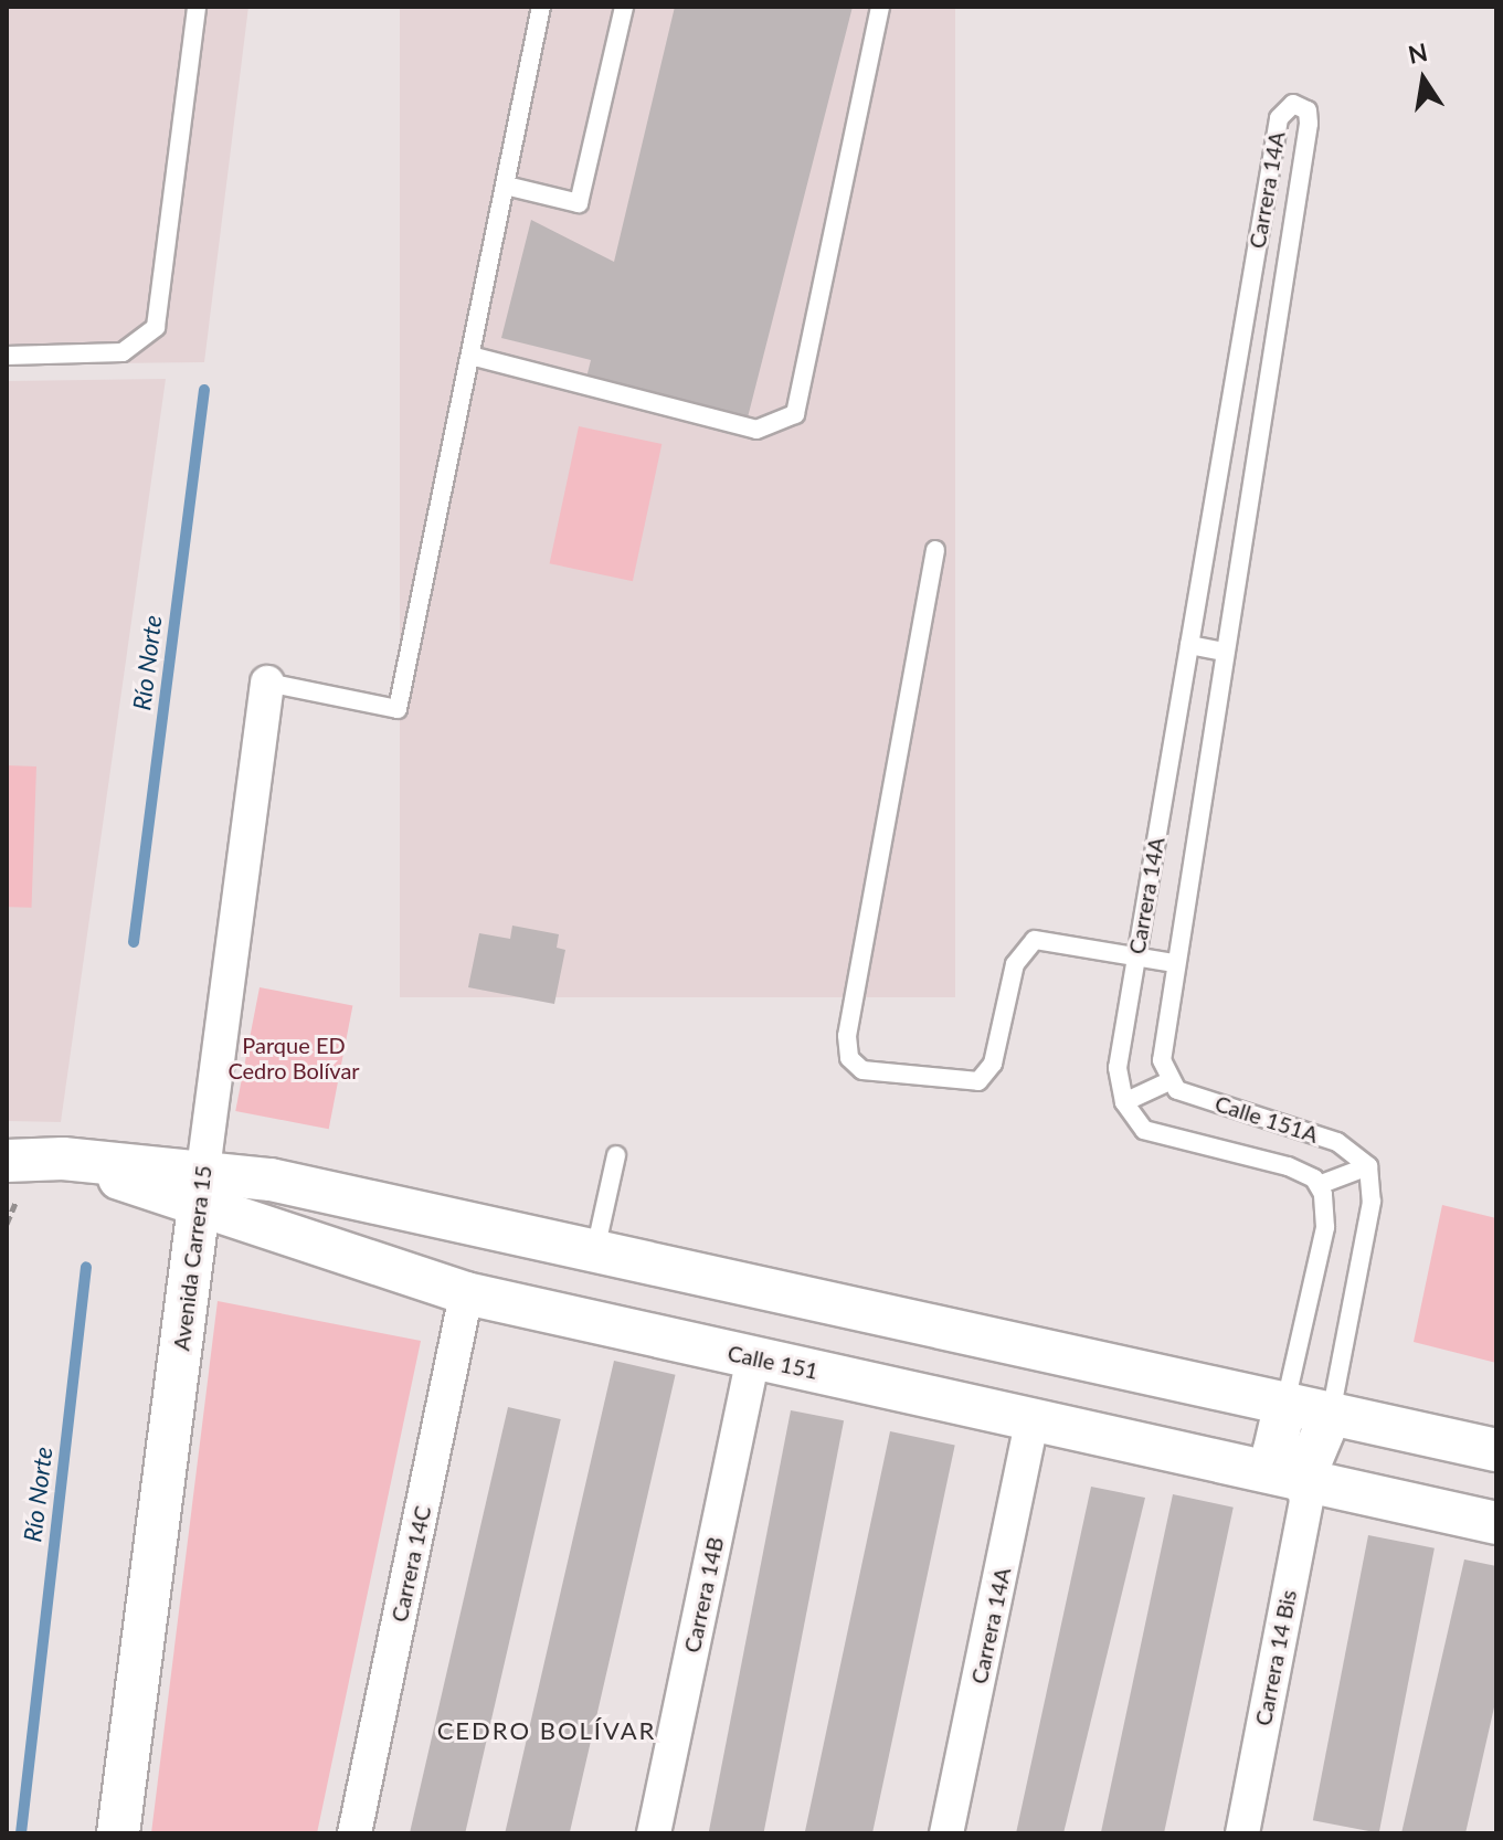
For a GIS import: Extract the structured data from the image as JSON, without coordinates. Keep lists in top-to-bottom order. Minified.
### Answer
{"streets":{"street":["Carrera 14A","Avenida Carrera 15","Calle 151","Carrera 14C","Carrera 14B","Carrera 14 Bis"],"lane":["Calle 151A"]},"crossings":[["Carrera 14A","Calle 151A"],["Carrera 14A","Calle 151"],["Avenida Carrera 15","Calle 151"],["Calle 151","Carrera 14C"],["Calle 151","Carrera 14B"],["Calle 151","Carrera 14 Bis"]],"districts":["CEDRO BOLÍVAR"],"water":["Río Norte"],"parks":["Parque ED Cedro Bolívar"],"north":"top"}
